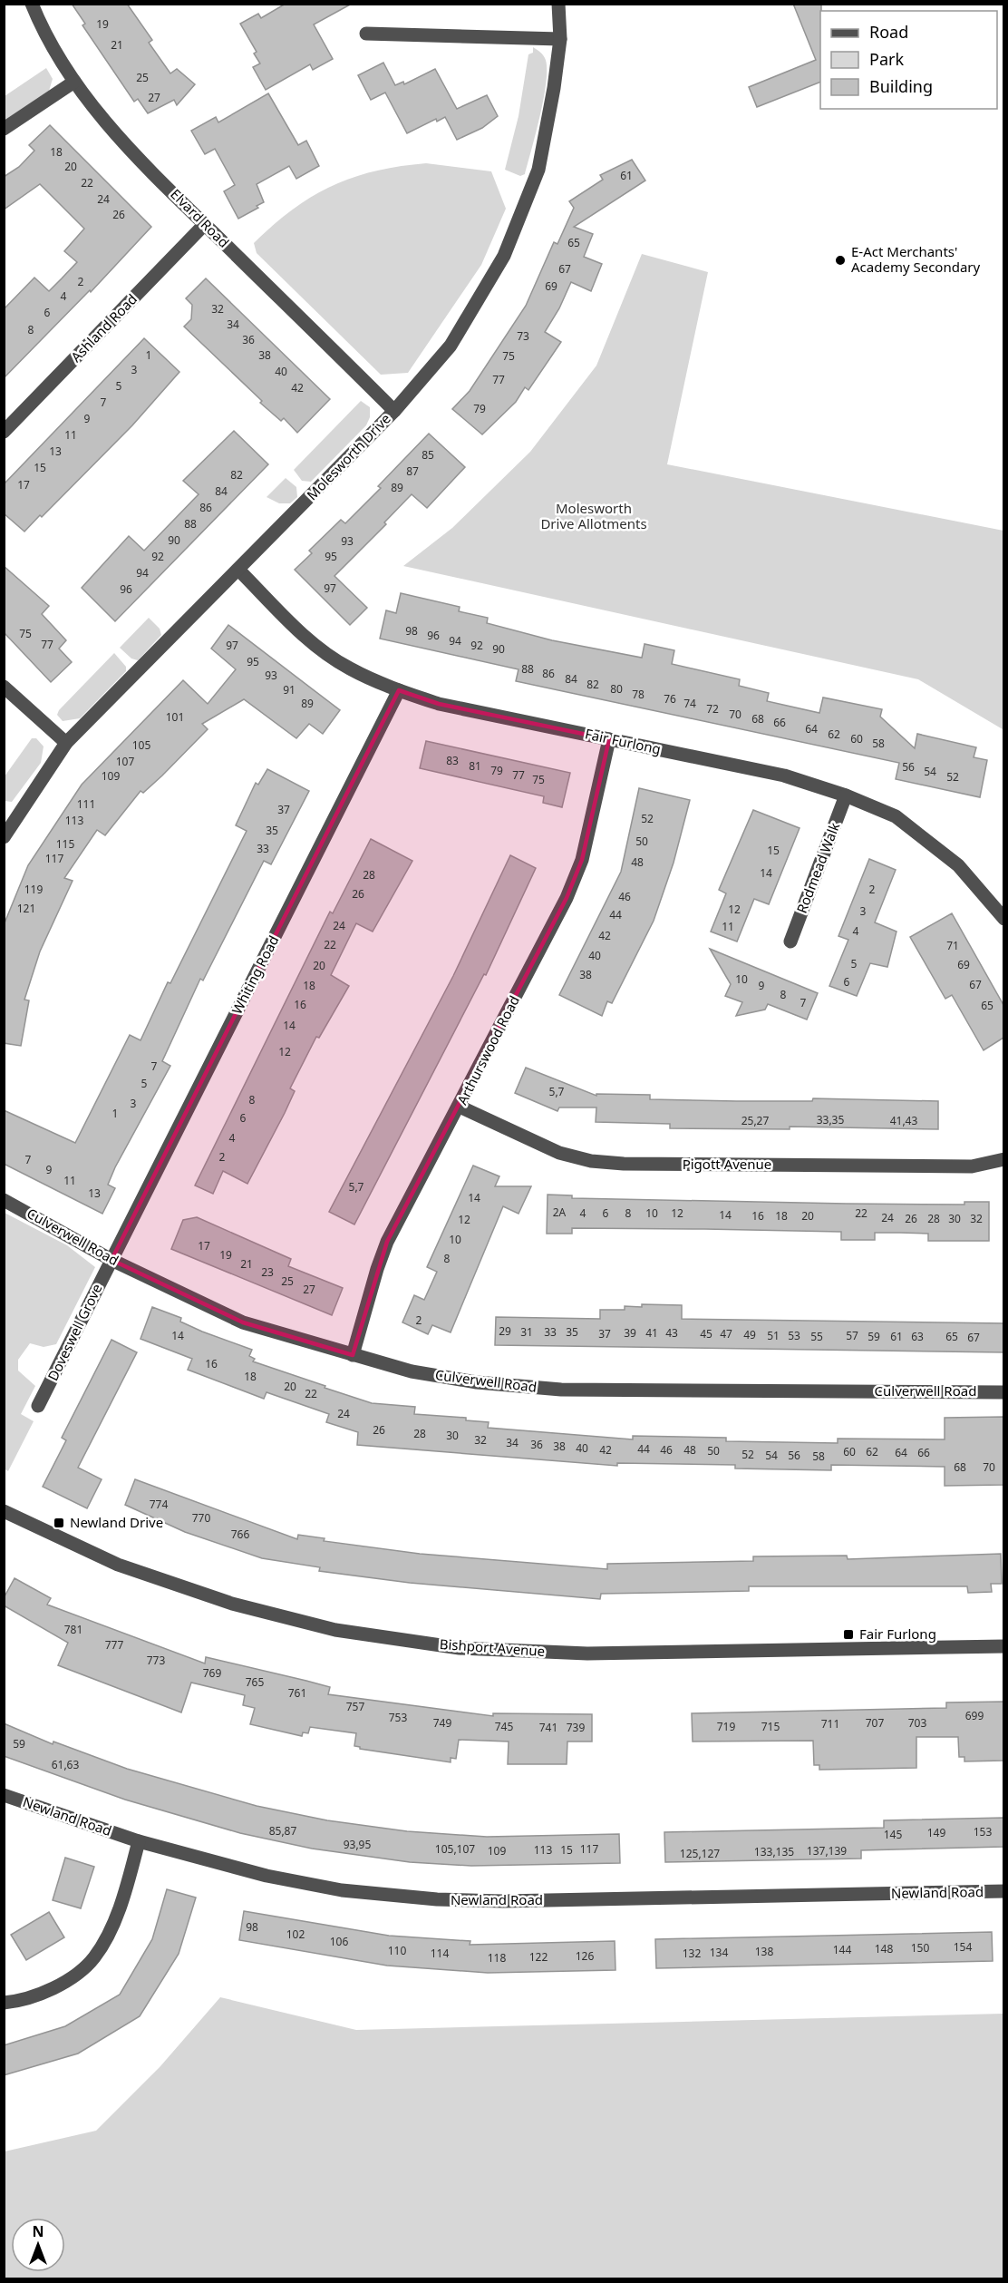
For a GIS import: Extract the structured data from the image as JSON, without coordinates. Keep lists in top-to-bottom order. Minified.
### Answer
{"streets":{"street":["Elvard Road","Ashland Road","Molesworth Drive","Fair Furlong","Rodmead Walk","Whiting Road","Arthurswood Road","Pigott Avenue","Culverwell Road","Doveswell Grove","Bishport Avenue","Newland Road"]},"crossings":[["Elvard Road","Ashland Road"],["Elvard Road","Molesworth Drive"],["Molesworth Drive","Fair Furlong"],["Fair Furlong","Rodmead Walk"],["Fair Furlong","Whiting Road"],["Fair Furlong","Arthurswood Road"],["Whiting Road","Culverwell Road"],["Whiting Road","Doveswell Grove"],["Arthurswood Road","Pigott Avenue"],["Arthurswood Road","Culverwell Road"],["Culverwell Road","Doveswell Grove"]],"parks":["Molesworth Drive Allotments"],"places":{"other":["E-Act Merchants' Academy Secondary"],"transit":["Newland Drive","Fair Furlong"]},"house_numbers":["19","21","25","27","18","20","61","22","24","26","65","67","2","69","4","32","6","34","8","73","36","1","38","75","3","40","77","5","42","7","79","9","11","13","85","15","87","82","17","89","84","86","88","90","93","92","95","94","97","96","98","75","96","94","77","97","92","90","95","88","86","93","84","82","80","91","78","76","89","74","72","70","101","68","66","64","62","60","58","105","83","107","81","56","79","54","77","109","52","75","111","37","52","113","35","50","115","33","15","117","48","14","28","119","2","26","46","121","12","3","44","24","11","4","42","22","71","40","5","69","20","38","10","6","67","18","9","8","7","16","65","14","12","7","5","5,7","8","3","1","6","33,35","25,27","41,43","4","2","7","9","11","5,7","13","14","2A","4","6","8","10","12","22","14","16","18","20","24","26","28","30","32","12","10","17","19","8","21","23","25","27","2","29","31","33","35","39","41","43","37","45","47","49","14","51","53","57","55","59","61","63","65","67","16","18","20","22","24","26","28","30","32","34","36","38","40","44","42","46","48","50","60","62","64","66","52","54","56","58","68","70","774","770","766","781","777","773","769","765","761","757","699","753","749","707","703","711","745","719","715","741","739","59","61,63","85,87","153","149","145","93,95","105,107","117","113","15","109","137,139","133,135","125,127","98","102","106","154","150","148","144","110","138","134","114","132","126","122","118"],"legend":["Road","Park","Building"],"north":"top"}
